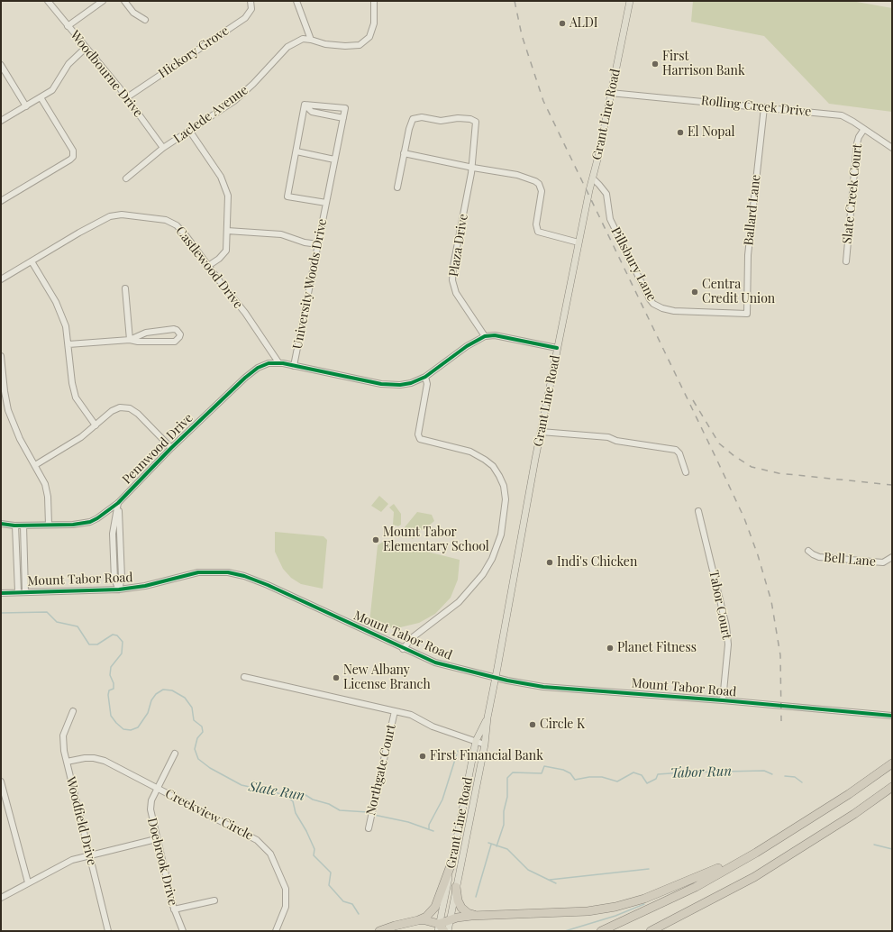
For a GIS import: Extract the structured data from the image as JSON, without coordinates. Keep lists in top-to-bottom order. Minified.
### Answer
{"streets":{"main road":["Grant Line Road"],"street":["Hickory Grove","Woodbourne Drive","Rolling Creek Drive","Laclede Avenue","Slate Creek Court","Ballard Lane","Plaza Drive","Pillsbury Lane","Castlewood Drive","University Woods Drive","Pennwood Drive","Bell Lane","Mount Tabor Road","Tabor Court","Northgate Court","Creekview Circle","Woodfield Drive","Doebrook Drive"]},"crossings":[["Hickory Grove","Woodbourne Drive"],["Woodbourne Drive","Laclede Avenue"],["Rolling Creek Drive","Grant Line Road"],["Rolling Creek Drive","Slate Creek Court"],["Rolling Creek Drive","Ballard Lane"],["Grant Line Road","Pillsbury Lane"],["Grant Line Road","Mount Tabor Road"],["Ballard Lane","Pillsbury Lane"],["Castlewood Drive","Pennwood Drive"],["University Woods Drive","Pennwood Drive"],["Mount Tabor Road","Tabor Court"],["Creekview Circle","Woodfield Drive"],["Creekview Circle","Doebrook Drive"]],"water":["Tabor Run","Slate Run"],"places":["ALDI","First Harrison Bank","El Nopal","Centra Credit Union","Mount Tabor Elementary School","Indi's Chicken","Planet Fitness","New Albany License Branch","Circle K","First Financial Bank"]}
